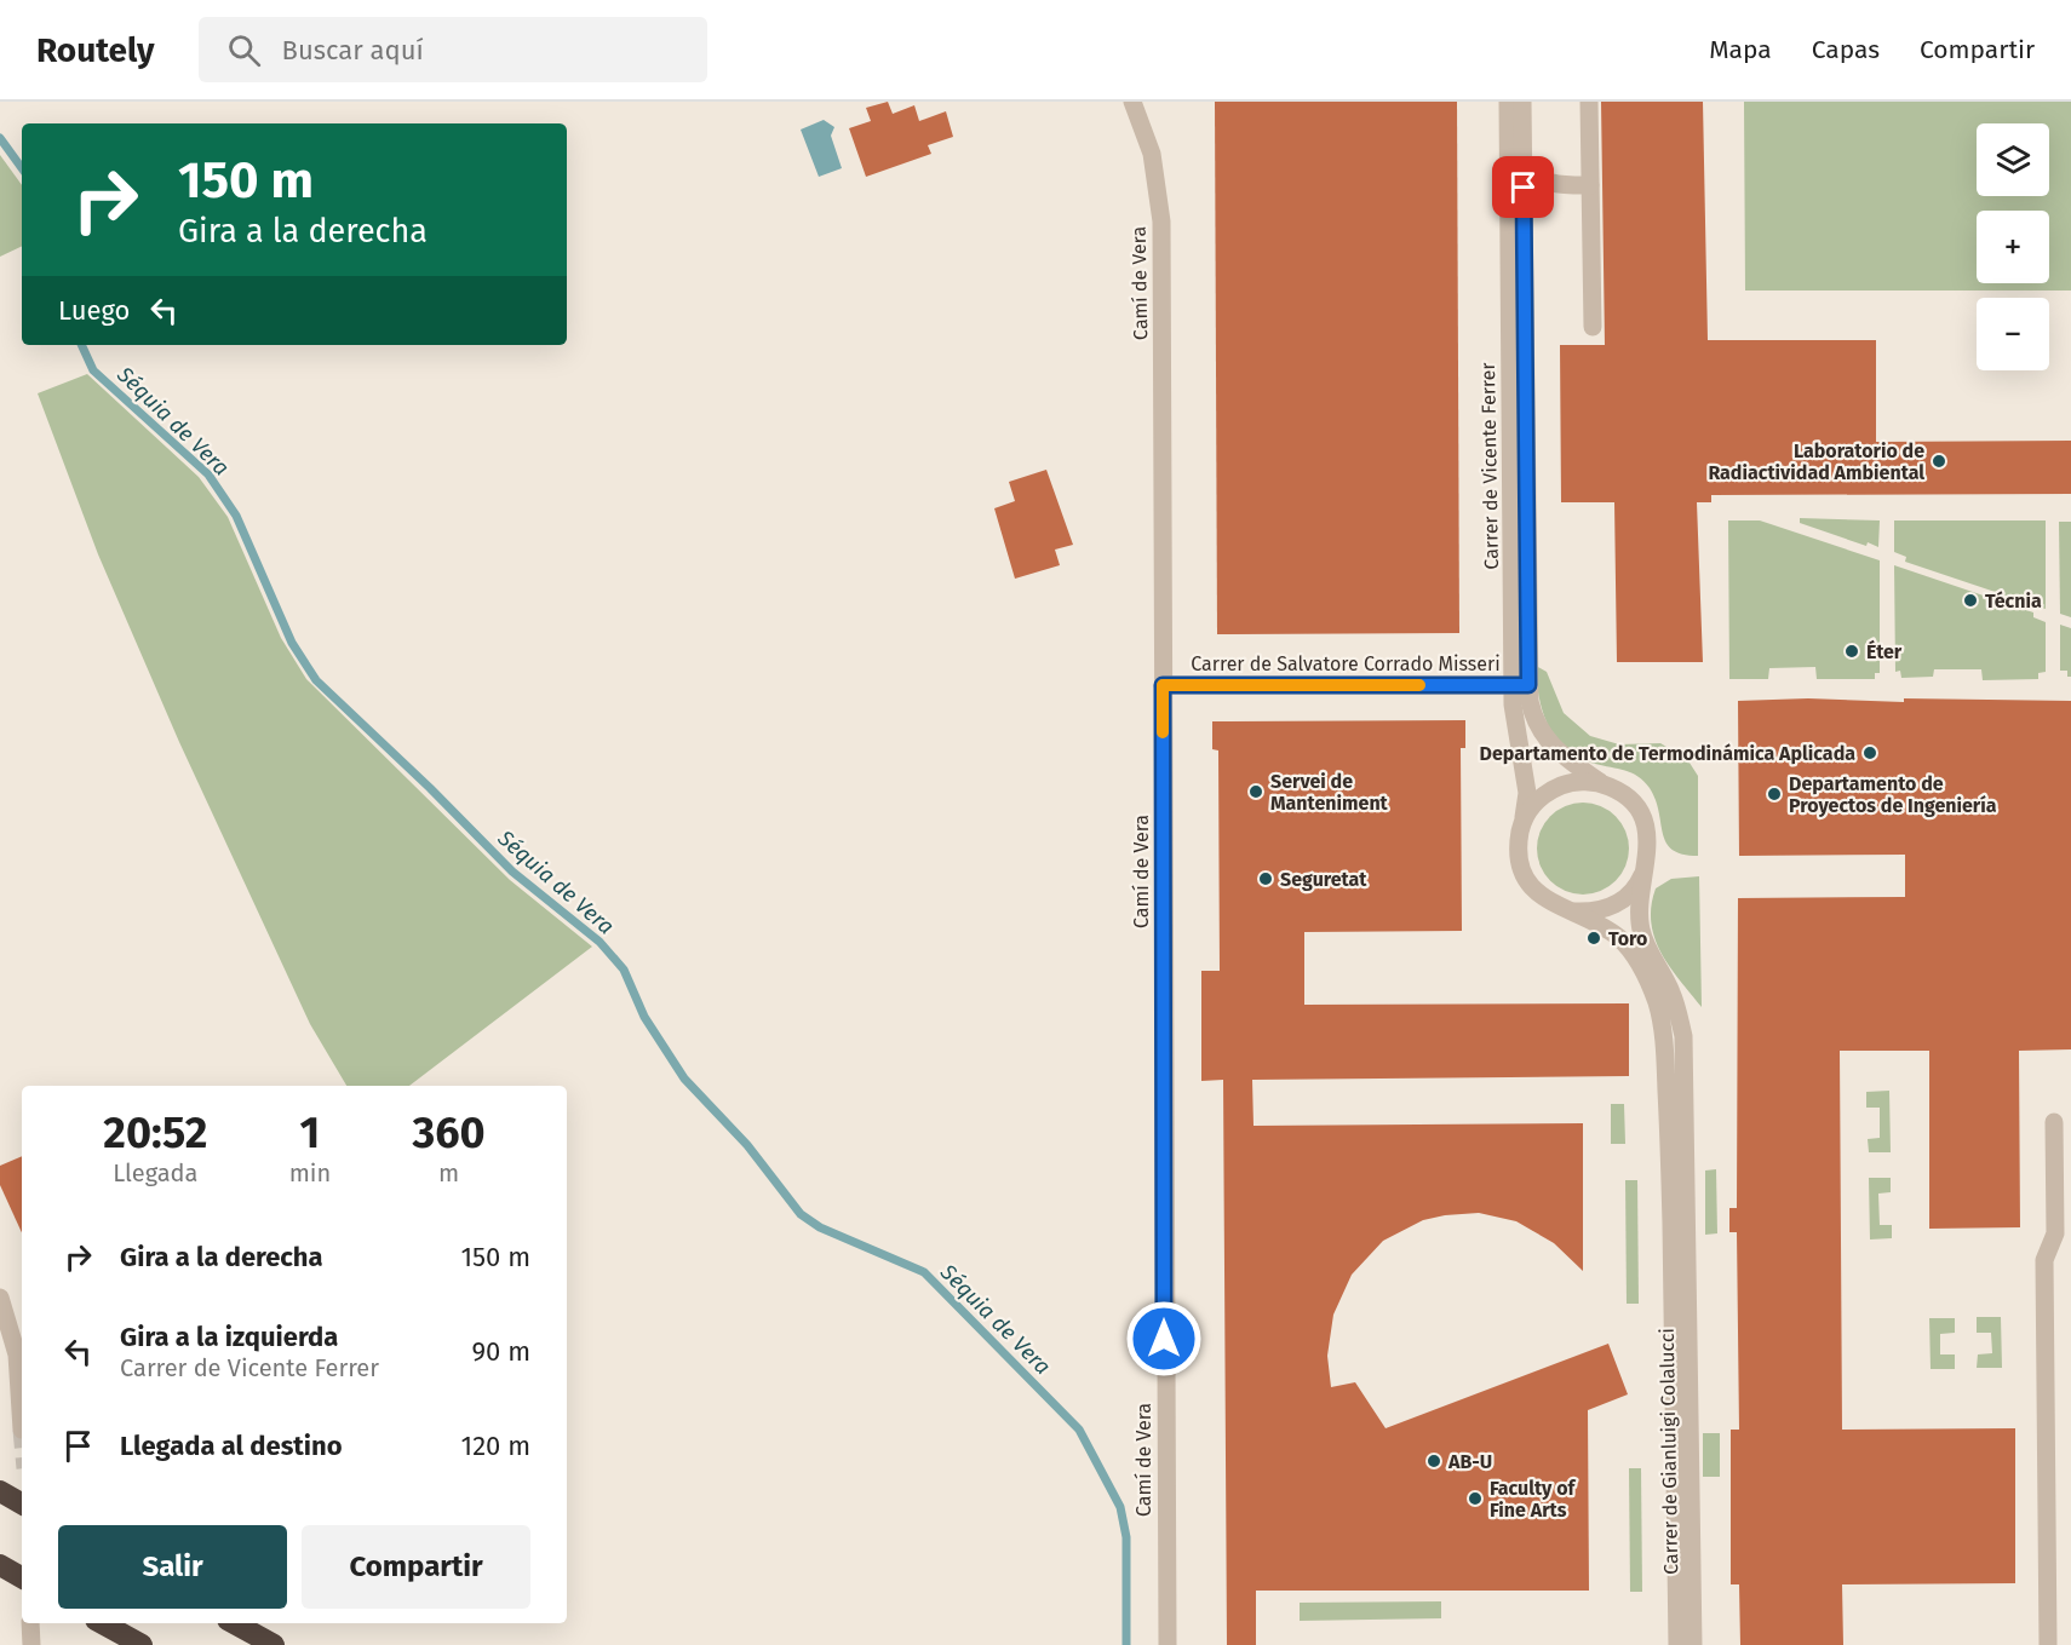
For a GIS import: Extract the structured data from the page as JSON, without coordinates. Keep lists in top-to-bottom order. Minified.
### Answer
{"streets":{"street":["Camí de Vera","Carrer de Vicente Ferrer","Carrer de Salvatore Corrado Misseri","Carrer de Gianluigi Colalucci"]},"crossings":[["Camí de Vera","Carrer de Salvatore Corrado Misseri"],["Carrer de Vicente Ferrer","Carrer de Salvatore Corrado Misseri"],["Carrer de Vicente Ferrer","Carrer de Gianluigi Colalucci"]],"water":["Séquia de Vera"],"places":["Laboratorio de Radiactividad Ambiental","Técnia","Éter","Departamento de Termodinámica Aplicada","Servei de Manteniment","Departamento de Proyectos de Ingeniería","Seguretat","Toro","AB-U","Faculty of Fine Arts"],"page":{"header":"Routely","search":"Buscar aquí","nav":["Mapa","Capas","Compartir"],"map_buttons":["+","−"],"turn":["150 m","Gira a la derecha"],"then":"Luego","eta":["20:52","Llegada","1","min","360","m"],"list":[{"name":"Gira a la derecha","value":"150 m"},{"name":"Gira a la izquierda","note":"Carrer de Vicente Ferrer","value":"90 m"},{"name":"Llegada al destino","value":"120 m"}],"buttons":["Salir","Compartir"]}}
